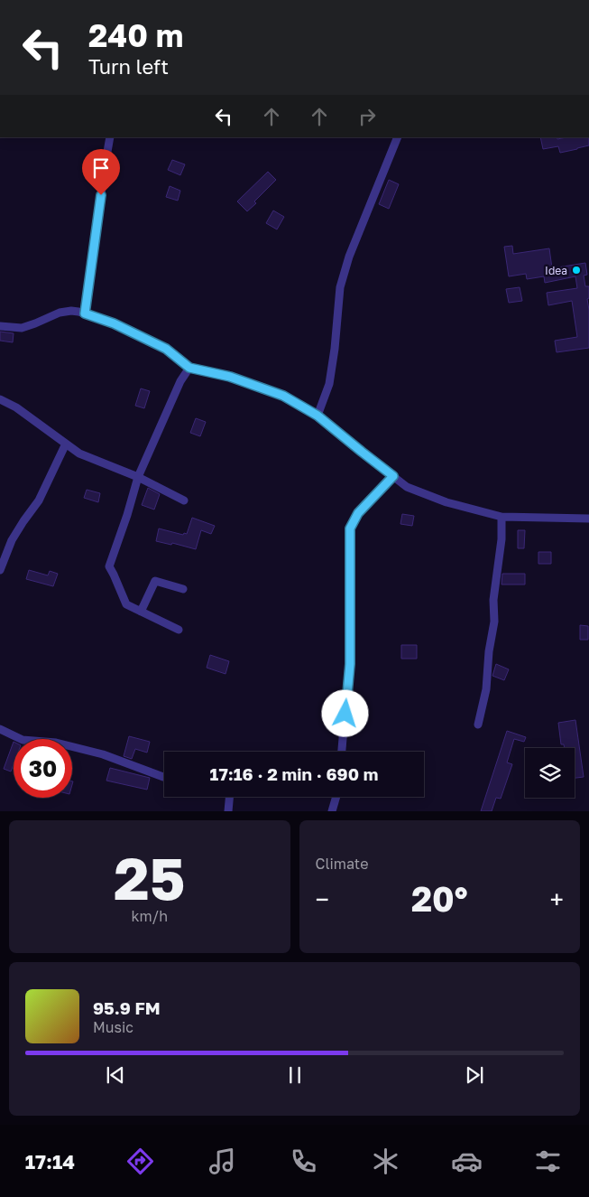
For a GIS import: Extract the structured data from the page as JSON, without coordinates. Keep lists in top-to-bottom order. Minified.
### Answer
{"places":["Idea"],"page":{"turn":["240 m","Turn left"],"limit":"30","trip":"17:16 · 2 min · 690 m","tile":[["25","km/h"],"Climate"],"heat":["−","20°","+"],"song":["95.9 FM","Music"],"tabs":"17:14"}}
